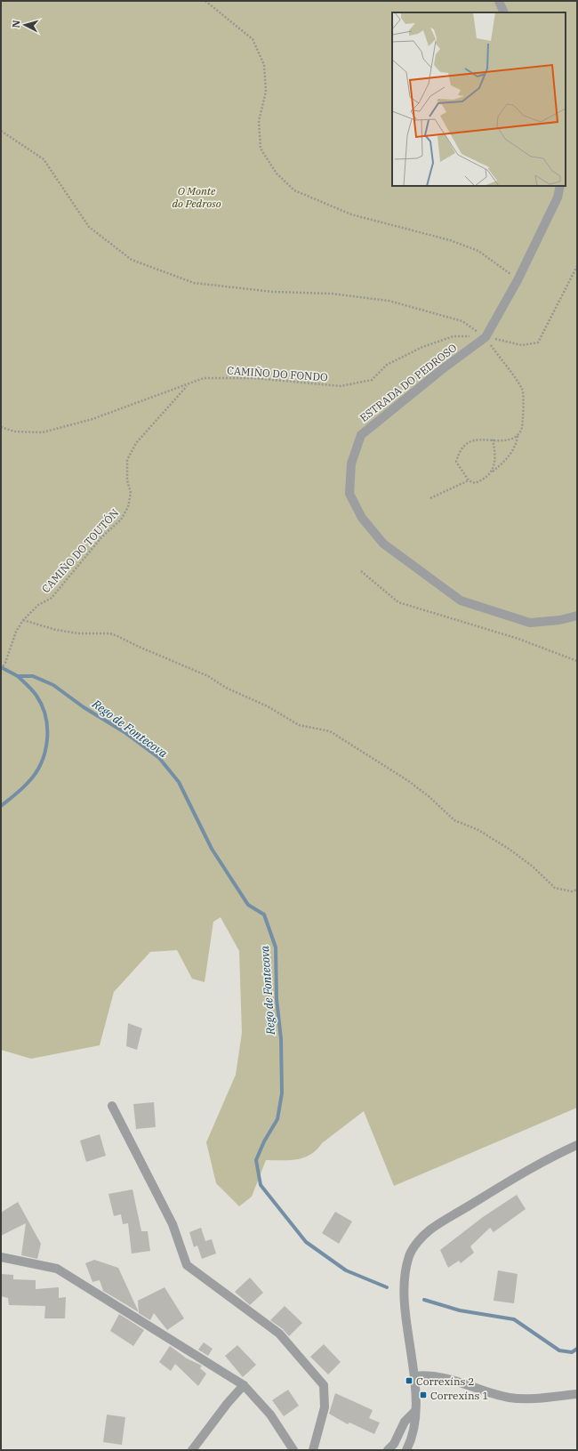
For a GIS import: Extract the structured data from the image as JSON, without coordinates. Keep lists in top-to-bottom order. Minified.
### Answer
{"streets":{"street":["ESTRADA DO PEDROSO"],"path":["CAMIÑO DO FONDO","CAMIÑO DO TOUTÓN"]},"crossings":[["CAMIÑO DO FONDO","ESTRADA DO PEDROSO"],["CAMIÑO DO FONDO","CAMIÑO DO TOUTÓN"]],"water":["Rego de Fontecova"],"parks":["O Monte do Pedroso"],"places":{"transit":["Correxíns 2","Correxíns 1"]},"north":"left"}
